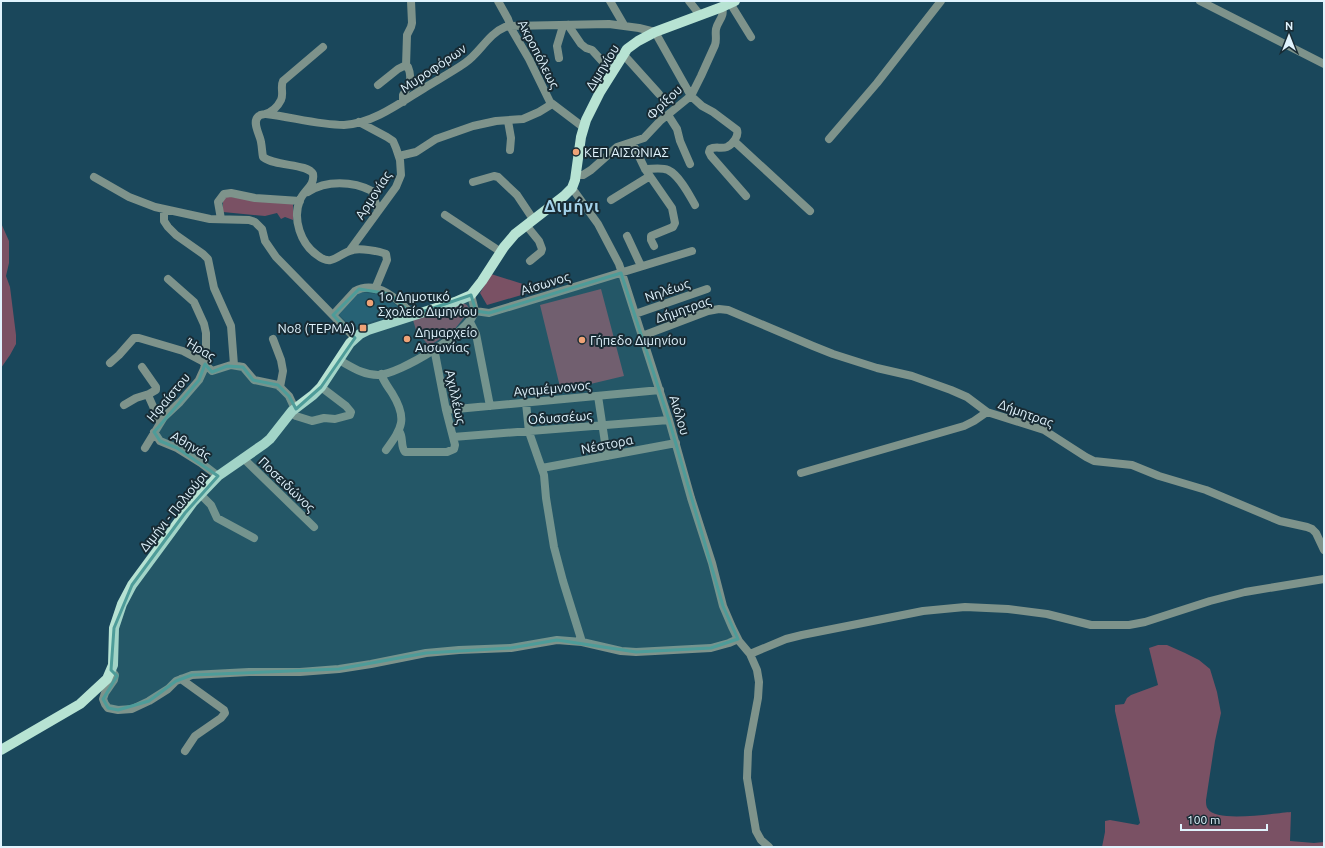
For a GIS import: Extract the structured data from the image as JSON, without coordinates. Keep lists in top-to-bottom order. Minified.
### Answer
{"streets":{"main road":["Διμηνίου","Διμήνι - Παλιούρι"],"street":["Ακροπόλεως","Μυροφόρων","Φρίξου","Αρμονίας","Αίσωνος","Νηλέως","Δήμητρας","Ήρας","Αγαμέμνονος","Ηφαίστου","Αχιλλέως","Αιόλου","Οδυσσέως","Νέστορα","Αθηνάς","Ποσειδώνος"]},"crossings":[["Ακροπόλεως","Διμηνίου"],["Ακροπόλεως","Μυροφόρων"],["Διμηνίου","Μυροφόρων"],["Διμηνίου","Φρίξου"],["Διμηνίου","Αιόλου"],["Διμηνίου","Διμήνι - Παλιούρι"],["Μυροφόρων","Αρμονίας"],["Αίσωνος","Αιόλου"],["Νηλέως","Αιόλου"],["Δήμητρας","Αιόλου"],["Ήρας","Ηφαίστου"],["Αγαμέμνονος","Αχιλλέως"],["Αγαμέμνονος","Αιόλου"],["Ηφαίστου","Αθηνάς"],["Αχιλλέως","Οδυσσέως"],["Αιόλου","Οδυσσέως"],["Αιόλου","Νέστορα"],["Αιόλου","Διμήνι - Παλιούρι"],["Αθηνάς","Διμήνι - Παλιούρι"],["Ποσειδώνος","Διμήνι - Παλιούρι"]],"districts":["Διμήνι"],"places":{"other":["ΚΕΠ ΑΙΣΩΝΙΑΣ","1ο Δημοτικό Σχολείο Διμηνίου","Δημαρχείο Αισωνίας","Γήπεδο Διμηνίου"],"transit":["Νο8 (ΤΕΡΜΑ)"]},"scale_bar":"100 m","north":"top"}
